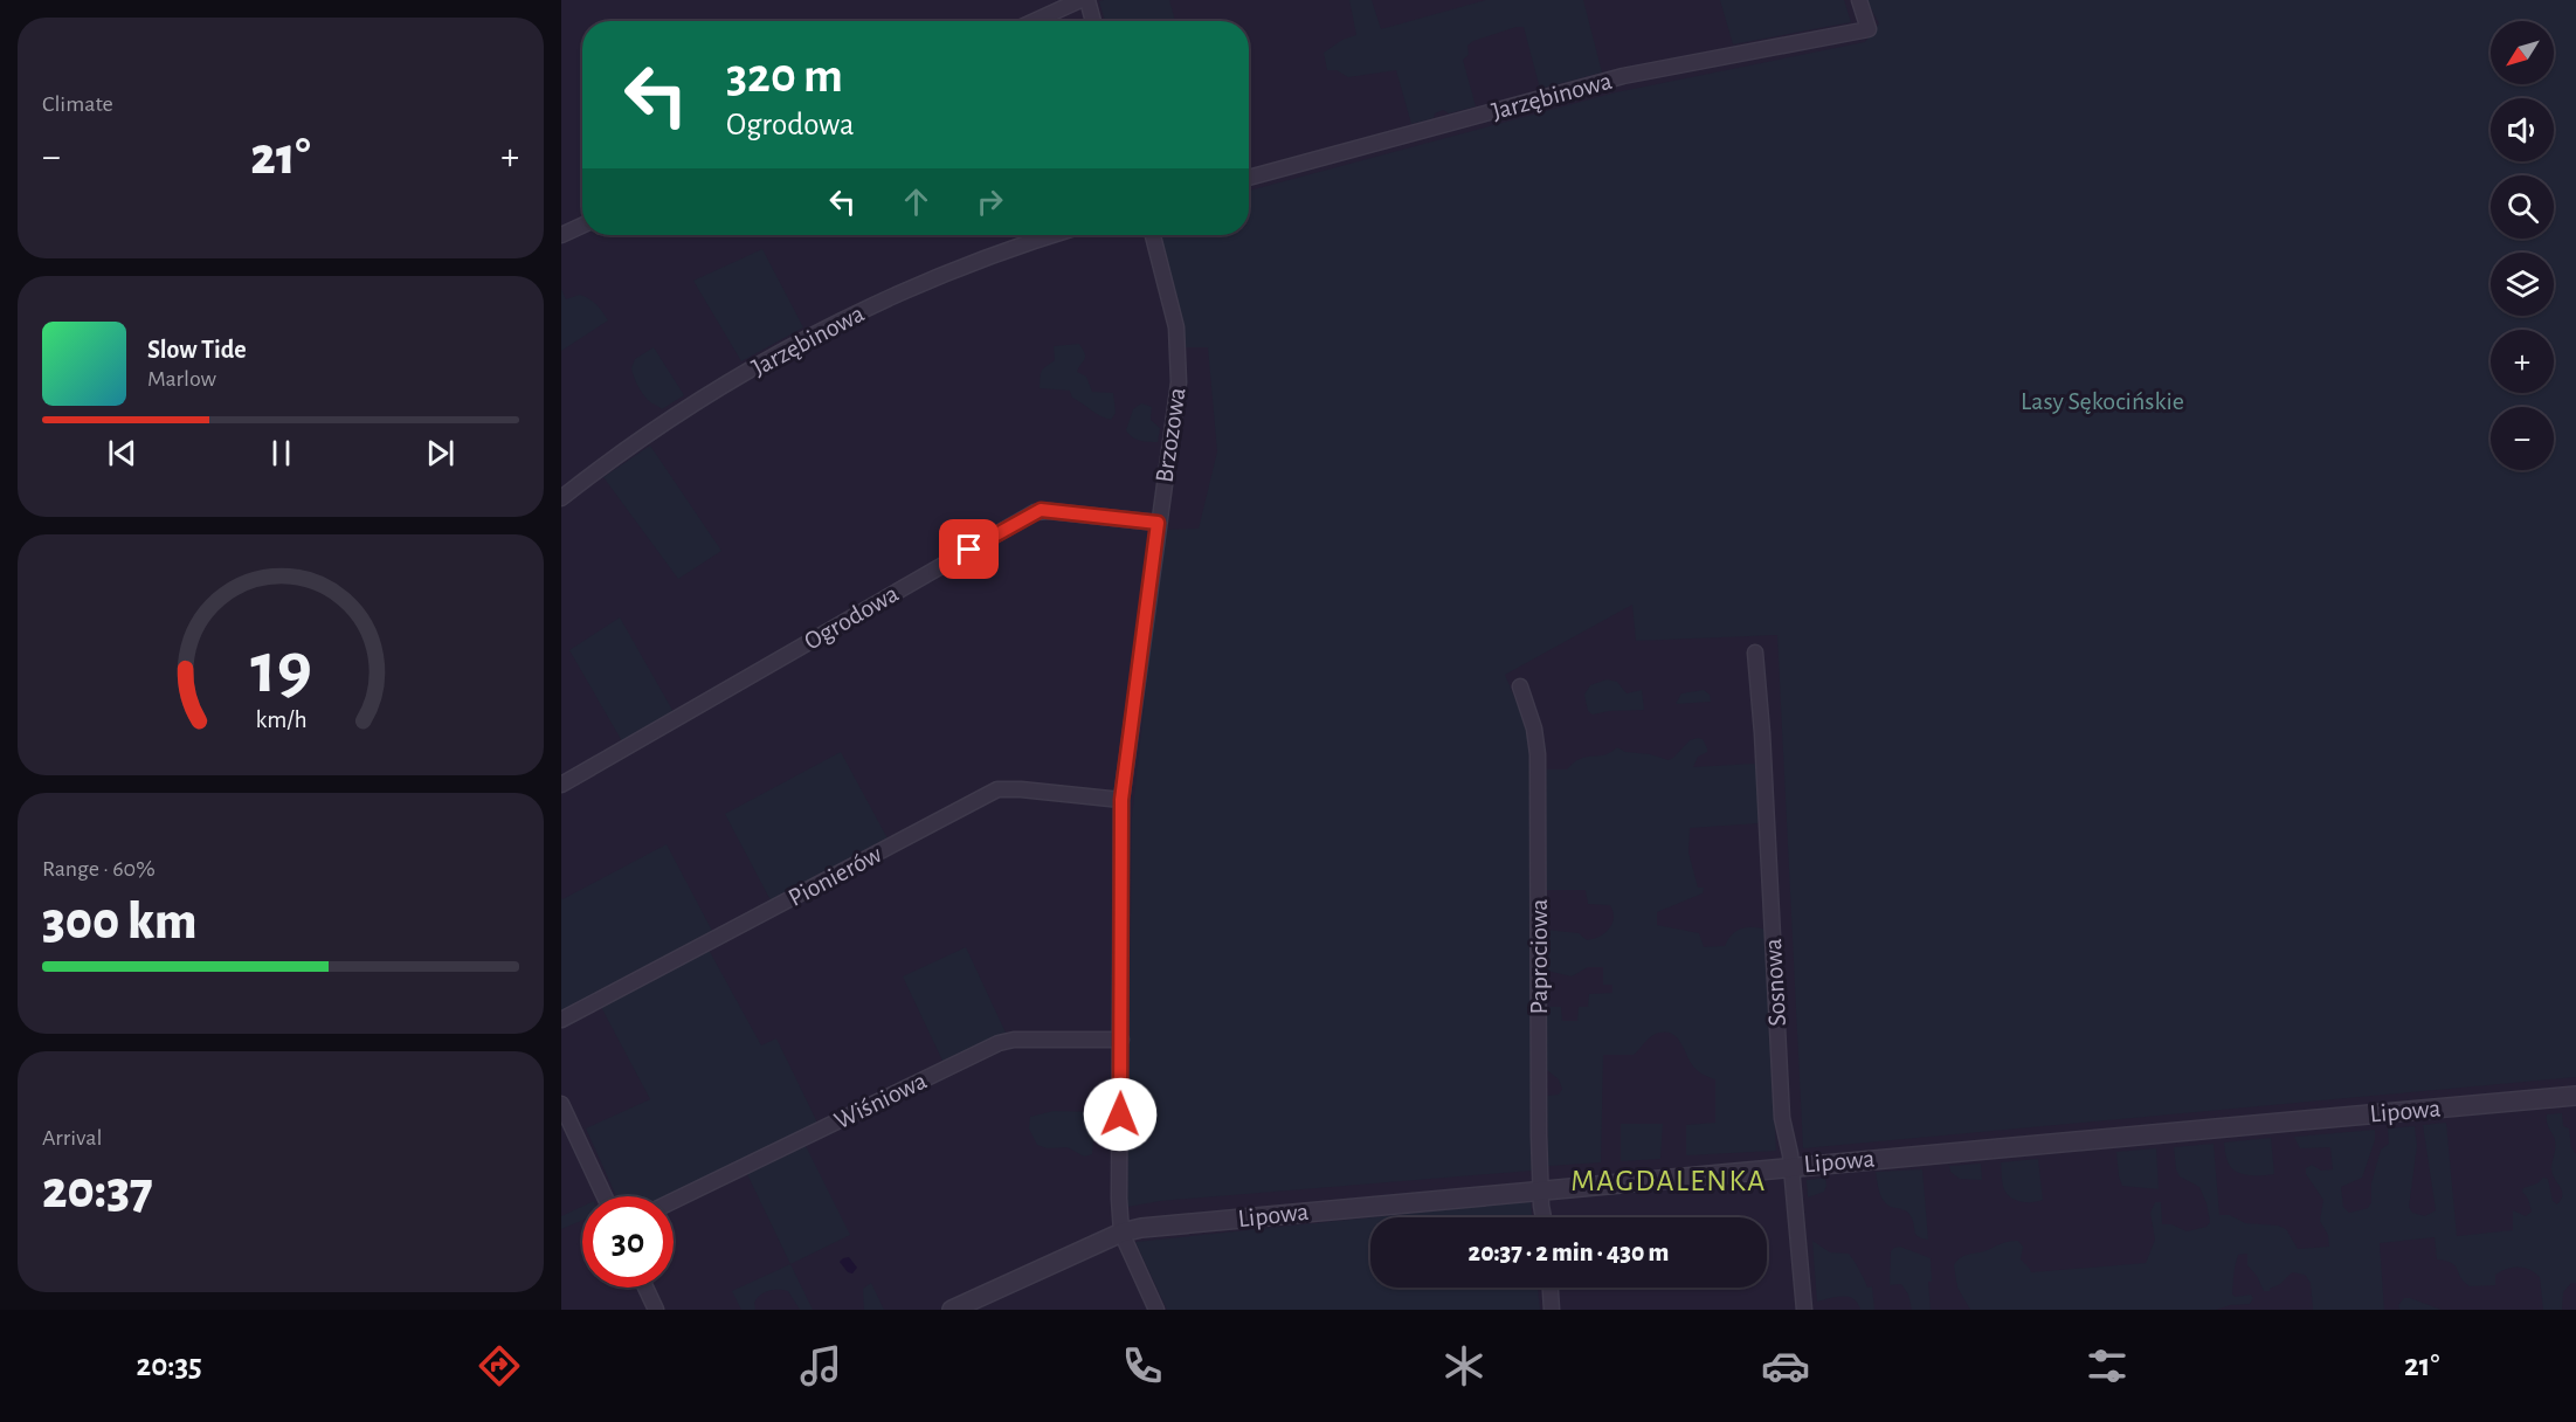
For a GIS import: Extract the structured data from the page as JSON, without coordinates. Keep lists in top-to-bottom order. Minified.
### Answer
{"streets":{"street":["Jarzębinowa","Brzozowa","Ogrodowa","Pionierów","Paprociowa","Sosnowa","Wiśniowa","Lipowa"]},"crossings":[["Brzozowa","Ogrodowa"],["Brzozowa","Pionierów"],["Brzozowa","Wiśniowa"],["Brzozowa","Lipowa"],["Paprociowa","Lipowa"],["Sosnowa","Lipowa"]],"districts":["MAGDALENKA"],"parks":["Lasy Sękocińskie"],"north":"bottom left","page":{"tile":["Climate",["Range · 60%","300 km"],["Arrival","20:37"]],"map_buttons":["+","−"],"turn":["320 m","Ogrodowa"],"heat":["−","21°","+"],"song":["Slow Tide","Marlow"],"limit":"30","trip":"20:37 · 2 min · 430 m","tabs":["20:35","21°"],"gauge":["19","km/h"]}}
